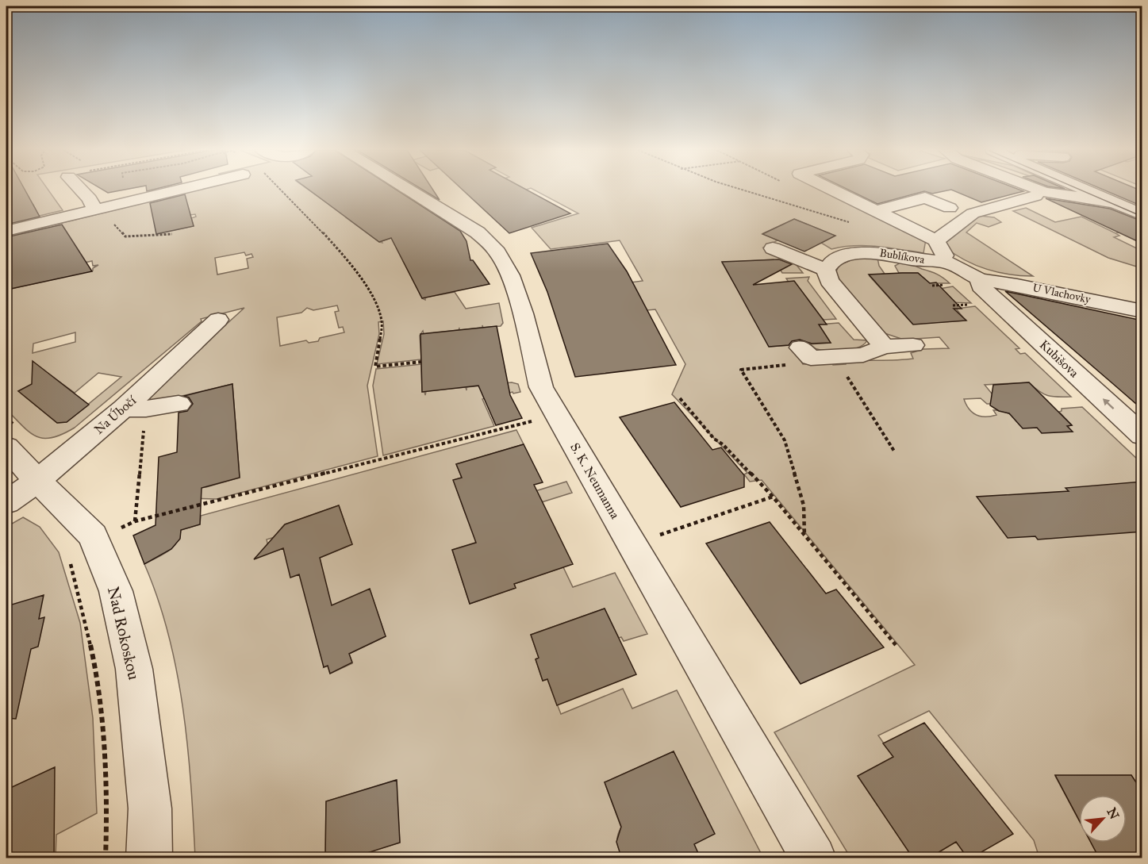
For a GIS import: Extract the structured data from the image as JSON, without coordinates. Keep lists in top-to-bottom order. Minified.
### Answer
{"streets":{"street":["Bublíkova","U Vlachovky","Kubišova","Na Úbočí","S. K. Neumanna","Nad Rokoskou"]},"crossings":[["Bublíkova","U Vlachovky"],["Bublíkova","Kubišova"],["U Vlachovky","Kubišova"],["Na Úbočí","Nad Rokoskou"]],"one_way":["Kubišova"],"north":"top right"}
